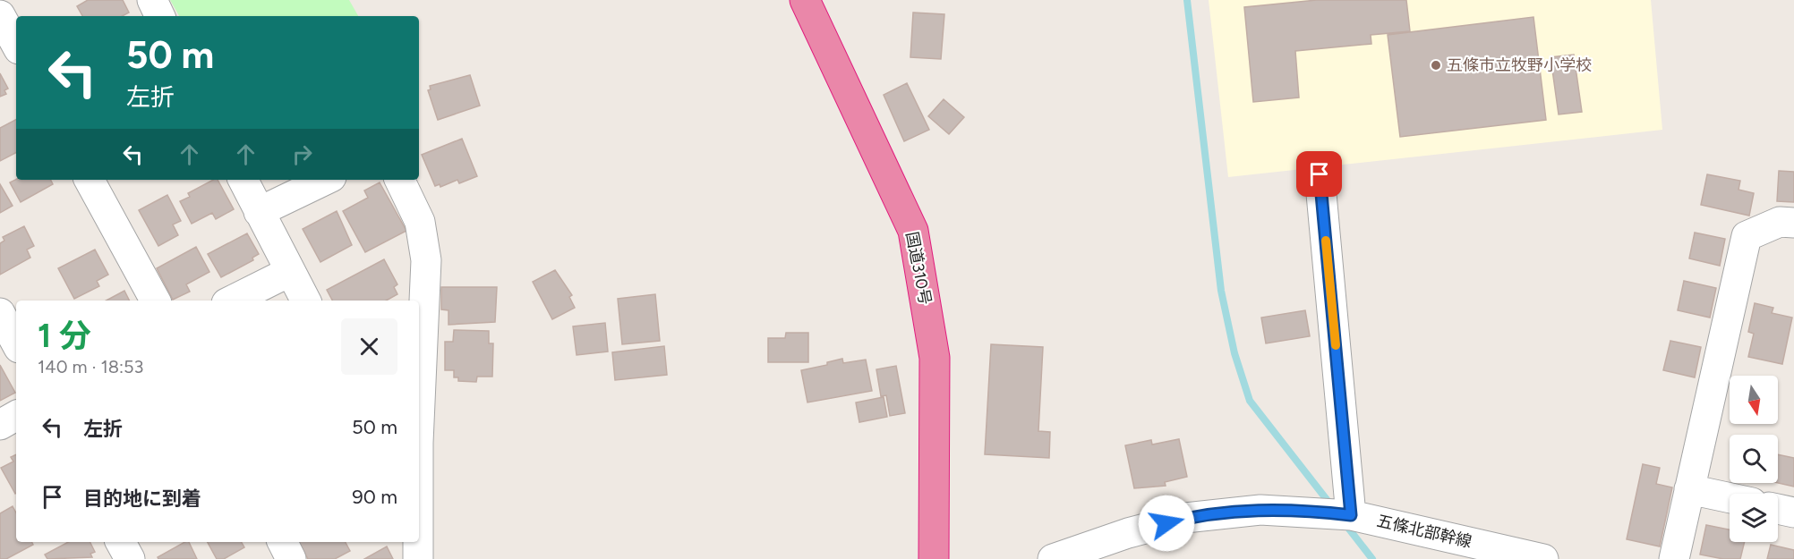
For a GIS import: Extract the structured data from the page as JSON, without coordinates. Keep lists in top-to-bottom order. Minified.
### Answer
{"streets":{"highway":["国道310号"],"street":["五條北部幹線"]},"places":["五條市立牧野小学校"],"north":"bottom","page":{"turn":["50 m","左折"],"heading":["1 分","140 m · 18:53"],"list":[{"name":"左折","value":"50 m"},{"name":"目的地に到着","value":"90 m"}]}}
